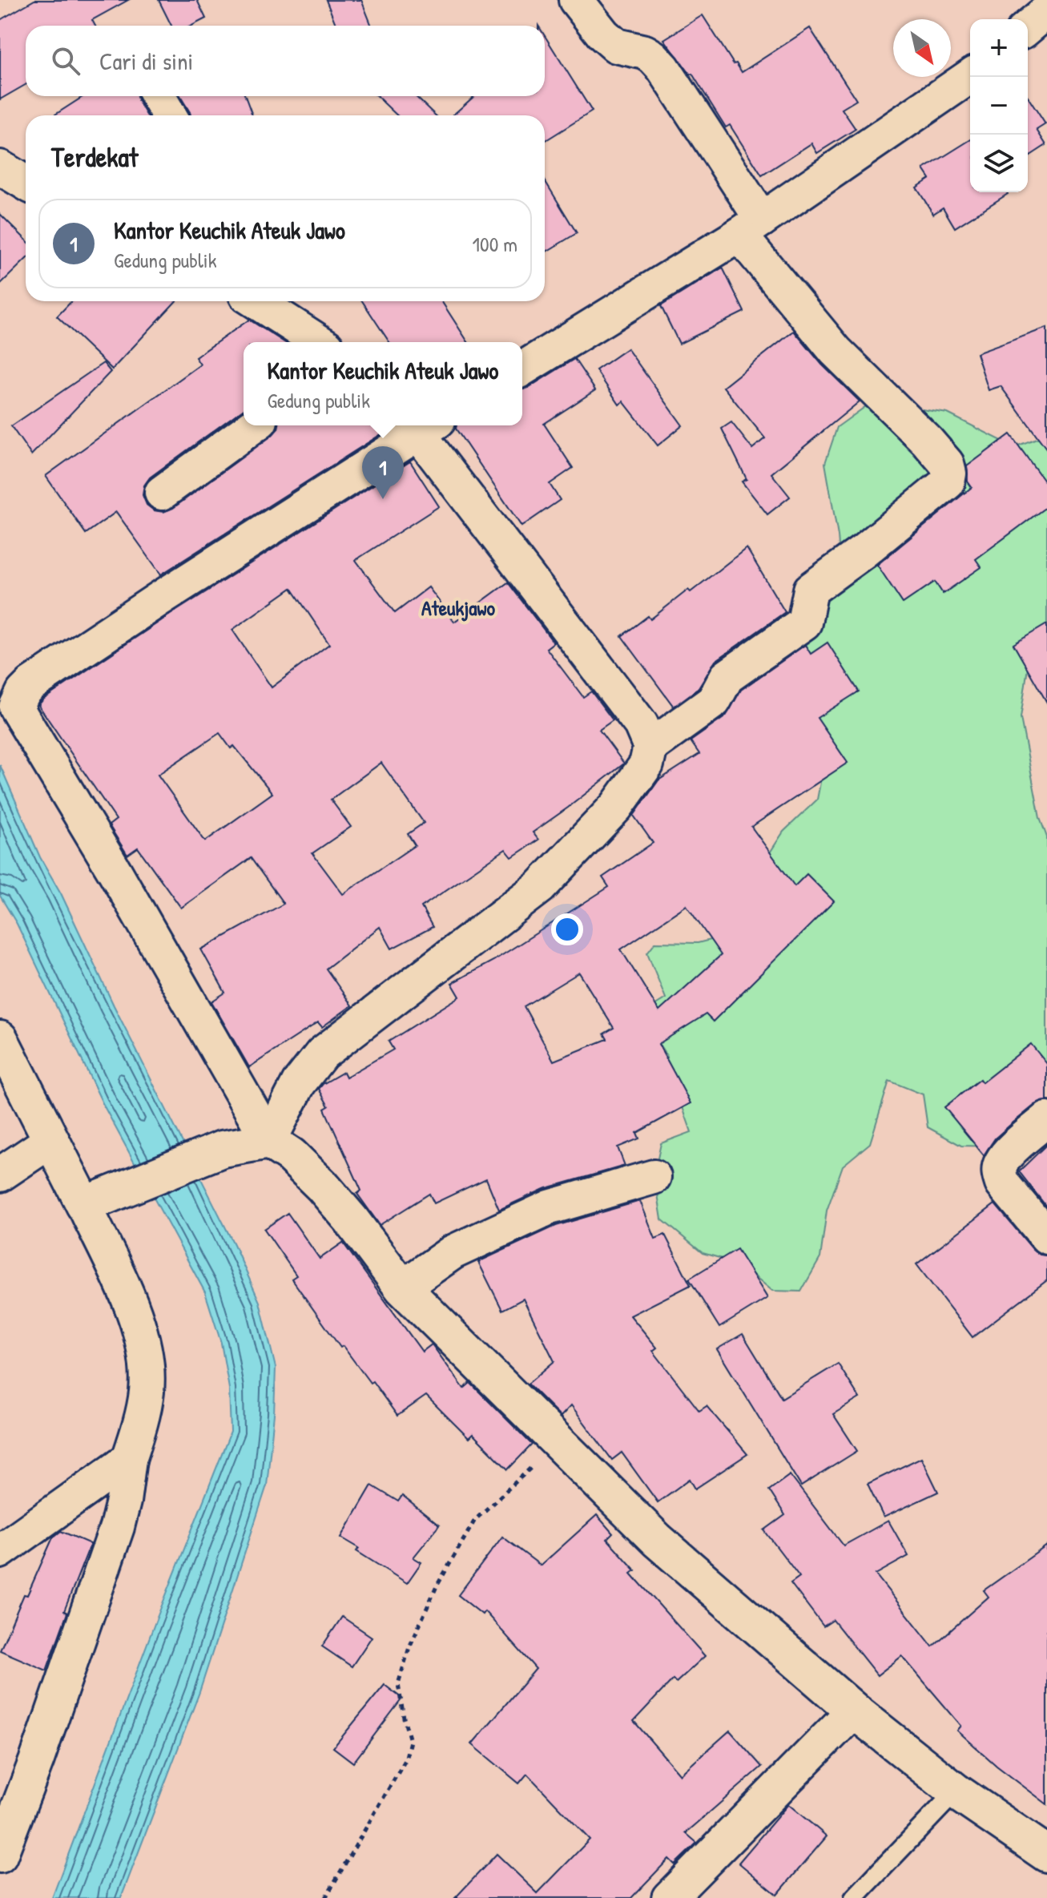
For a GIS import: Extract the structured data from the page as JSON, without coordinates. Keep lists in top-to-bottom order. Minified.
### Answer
{"districts":["Ateukjawo"],"north":"bottom right","page":{"map_buttons":["+","−"],"search":"Cari di sini","heading":"Terdekat","list":[{"mark":"1","name":"Kantor Keuchik Ateuk Jawo","note":"Gedung publik","value":"100 m"}],"popup":["Kantor Keuchik Ateuk Jawo","Gedung publik"],"pins":"1"}}
